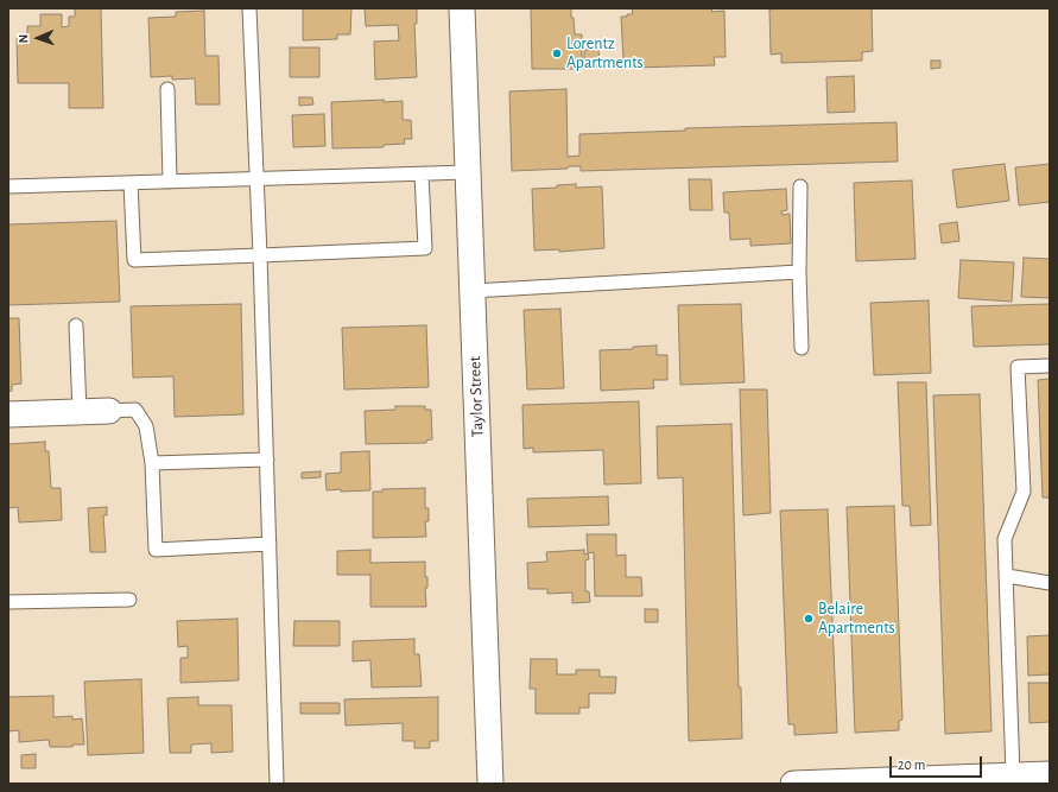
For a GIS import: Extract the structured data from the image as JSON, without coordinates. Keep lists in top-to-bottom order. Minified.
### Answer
{"streets":{"street":["Taylor Street"]},"places":["Lorentz Apartments","Belaire Apartments"],"scale_bar":"20 m","north":"left"}
